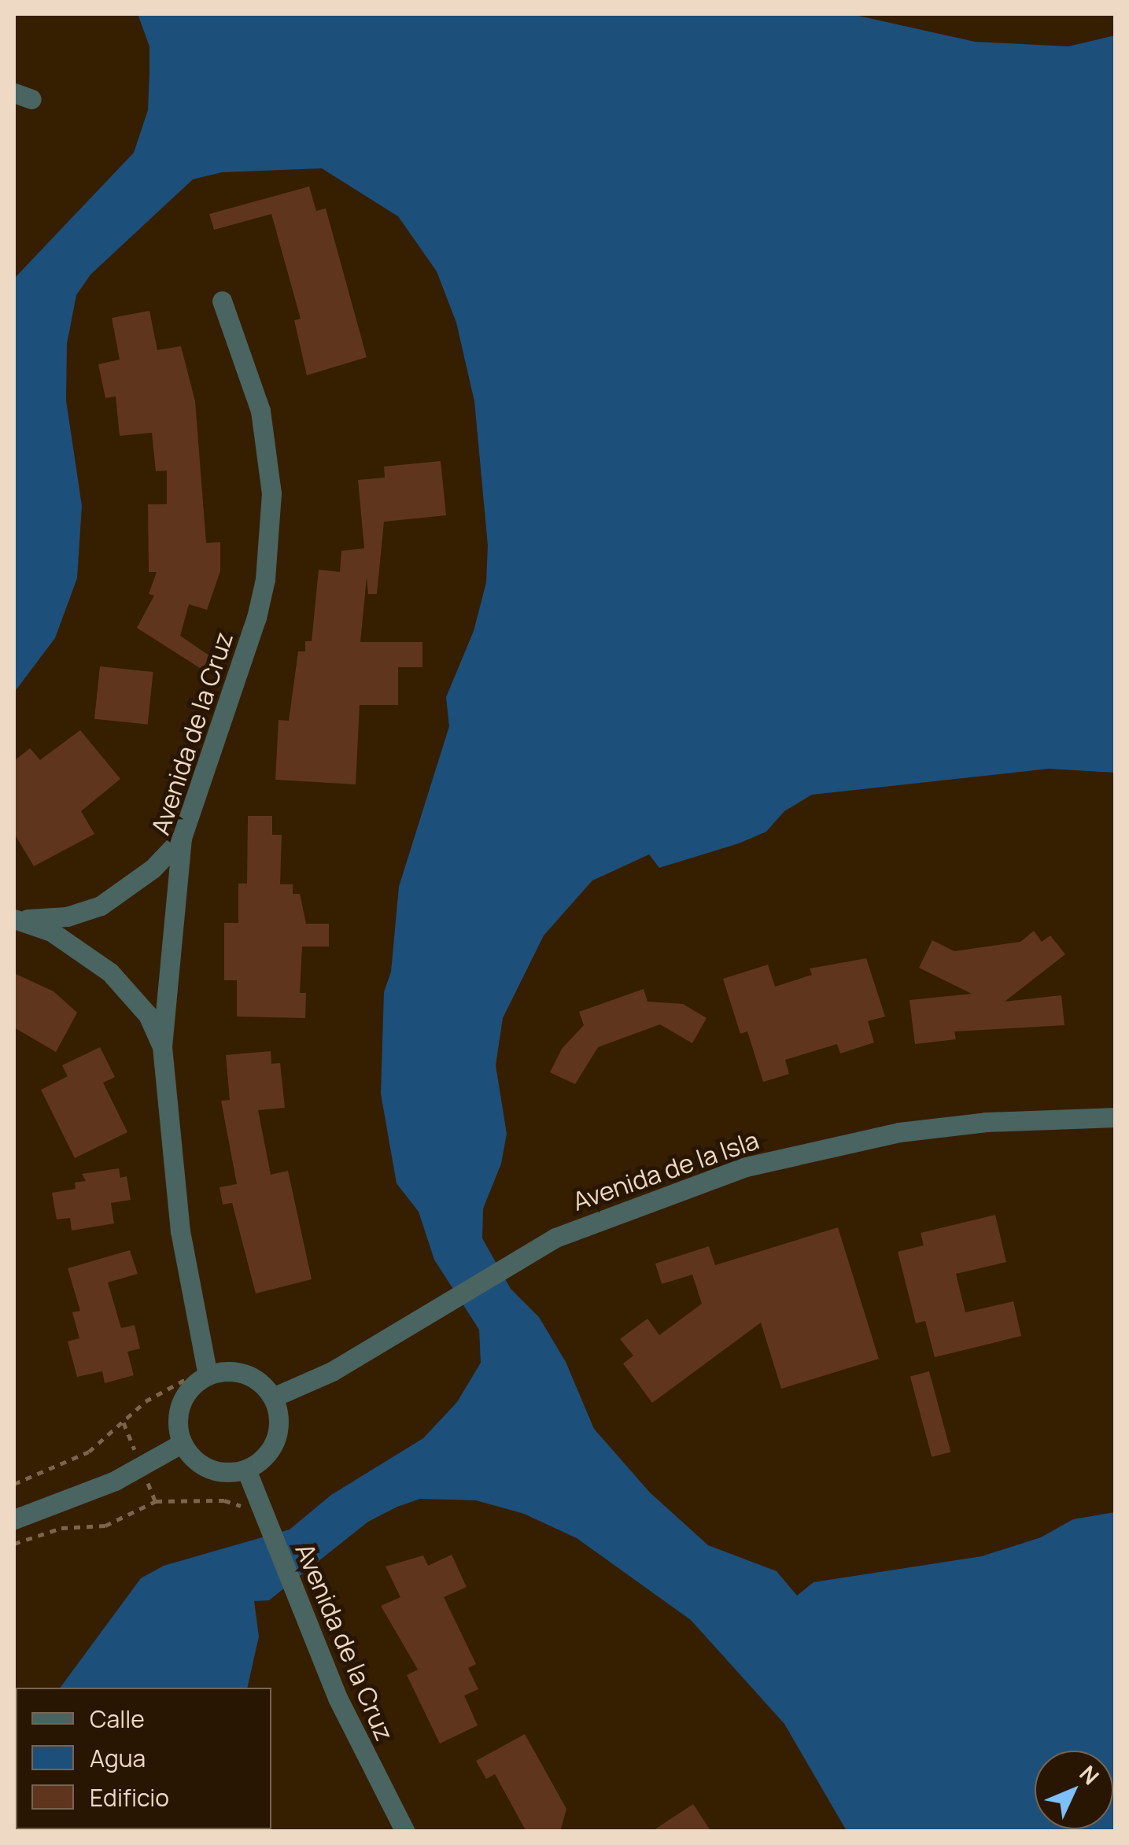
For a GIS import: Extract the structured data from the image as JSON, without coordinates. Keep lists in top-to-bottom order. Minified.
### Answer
{"streets":{"street":["Avenida de la Cruz","Avenida de la Isla"]},"crossings":[["Avenida de la Cruz","Avenida de la Isla"]],"legend":["Calle","Agua","Edificio"],"north":"top right"}
